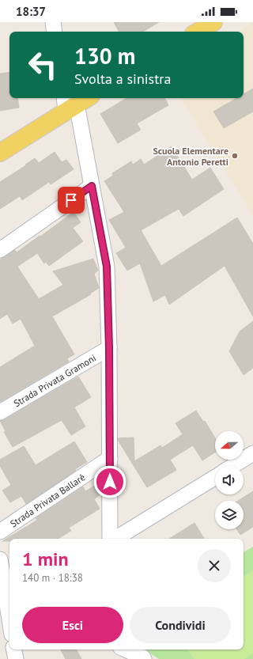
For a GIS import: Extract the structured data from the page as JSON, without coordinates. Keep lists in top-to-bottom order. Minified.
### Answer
{"streets":{"street":["Strada Privata Gramoni","Strada Privata Ballarè"]},"places":["Scuola Elementare Antonio Peretti"],"north":"left","page":{"status":"18:37","turn":["130 m","Svolta a sinistra"],"heading":["1 min","140 m · 18:38"],"buttons":["Esci","Condividi"]}}
